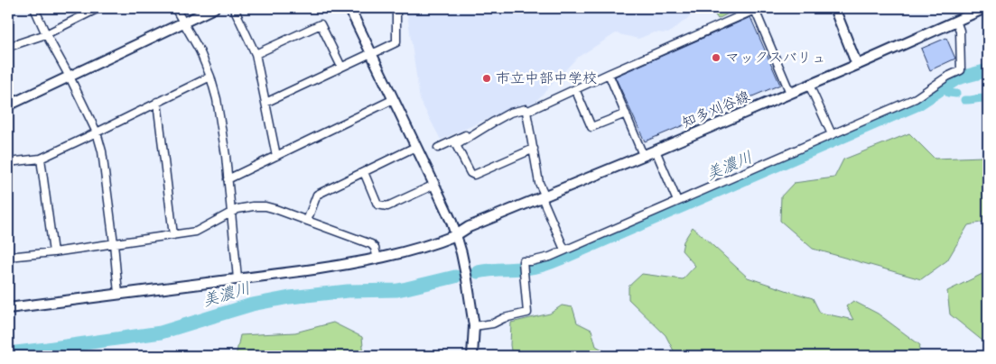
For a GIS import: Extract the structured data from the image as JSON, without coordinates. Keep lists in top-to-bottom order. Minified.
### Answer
{"streets":{"street":["知多刈谷線"]},"water":["美濃川"],"places":["マックスバリュ","市立中部中学校"]}
